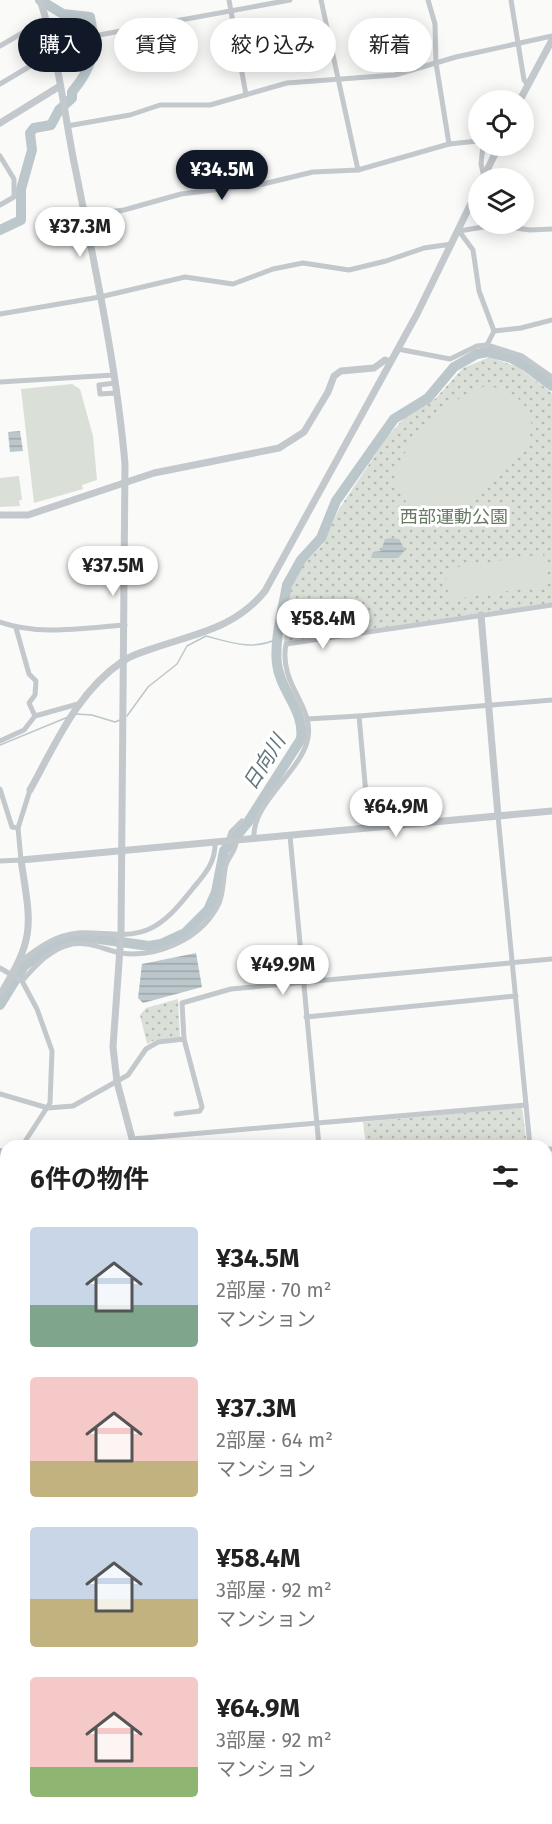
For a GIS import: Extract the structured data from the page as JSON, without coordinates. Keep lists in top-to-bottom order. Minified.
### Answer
{"water":["日向川"],"parks":["西部運動公園"],"page":{"chip":["購入","賃貸","絞り込み","新着"],"price":["¥34.5M","¥37.3M","¥37.5M","¥58.4M","¥64.9M","¥49.9M"],"heading":"6件の物件","list":[{"name":"¥34.5M","note":"2部屋 · 70 m² · マンション"},{"name":"¥37.3M","note":"2部屋 · 64 m² · マンション"},{"name":"¥58.4M","note":"3部屋 · 92 m² · マンション"},{"name":"¥64.9M","note":"3部屋 · 92 m² · マンション"}]}}
